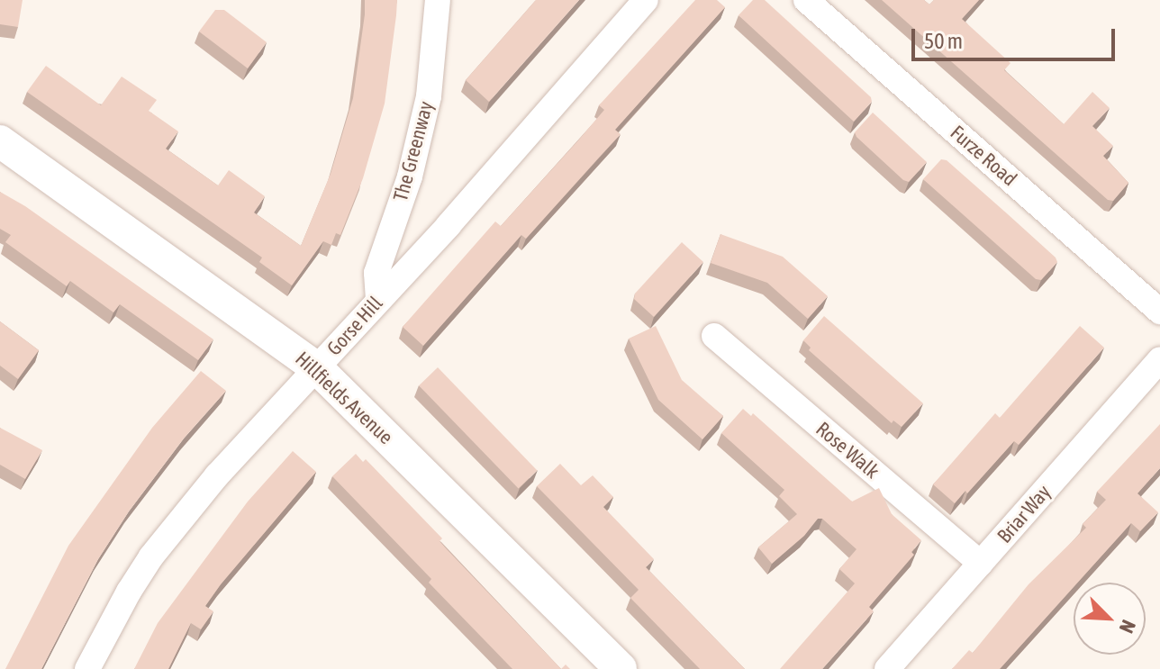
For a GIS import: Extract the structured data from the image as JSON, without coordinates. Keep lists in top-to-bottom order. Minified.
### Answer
{"streets":{"street":["The Greenway","Furze Road","Gorse Hill","Hillfields Avenue","Rose Walk","Briar Way"]},"crossings":[["The Greenway","Gorse Hill"],["Gorse Hill","Hillfields Avenue"],["Rose Walk","Briar Way"]],"scale_bar":"50 m","north":"bottom right"}
